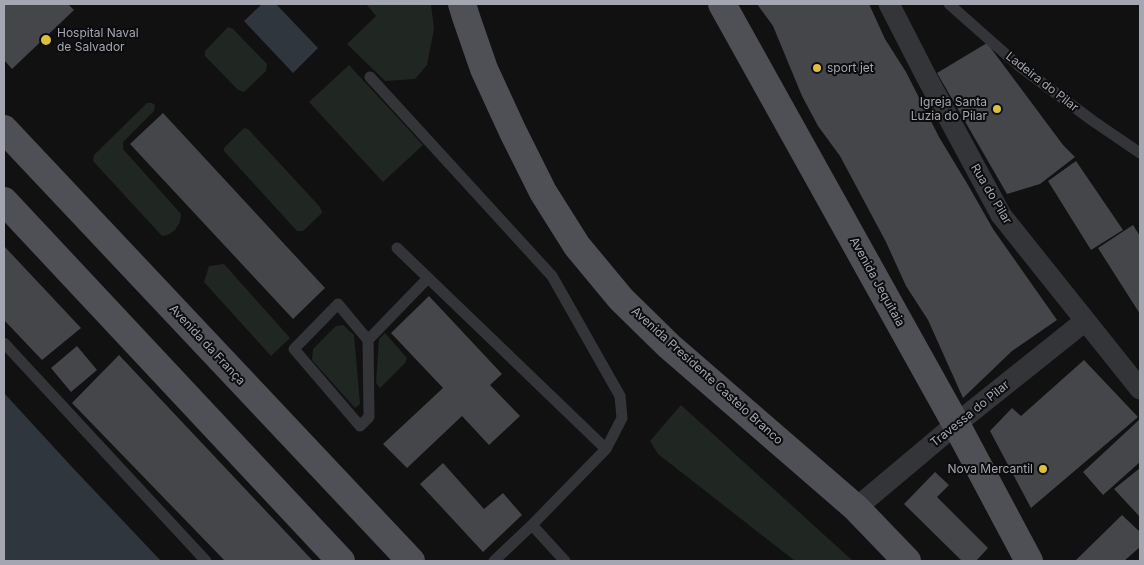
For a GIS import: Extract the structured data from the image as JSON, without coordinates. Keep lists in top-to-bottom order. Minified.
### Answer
{"streets":{"main road":["Avenida Jequitaia","Avenida da França","Avenida Presidente Castelo Branco"],"street":["Rua do Pilar","Travessa do Pilar"],"lane":["Ladeira do Pilar"]},"crossings":[["Rua do Pilar","Travessa do Pilar"],["Avenida Jequitaia","Travessa do Pilar"],["Avenida Presidente Castelo Branco","Travessa do Pilar"]],"places":["Hospital Naval de Salvador","sport jet","Igreja Santa Luzia do Pilar","Nova Mercantil"]}
